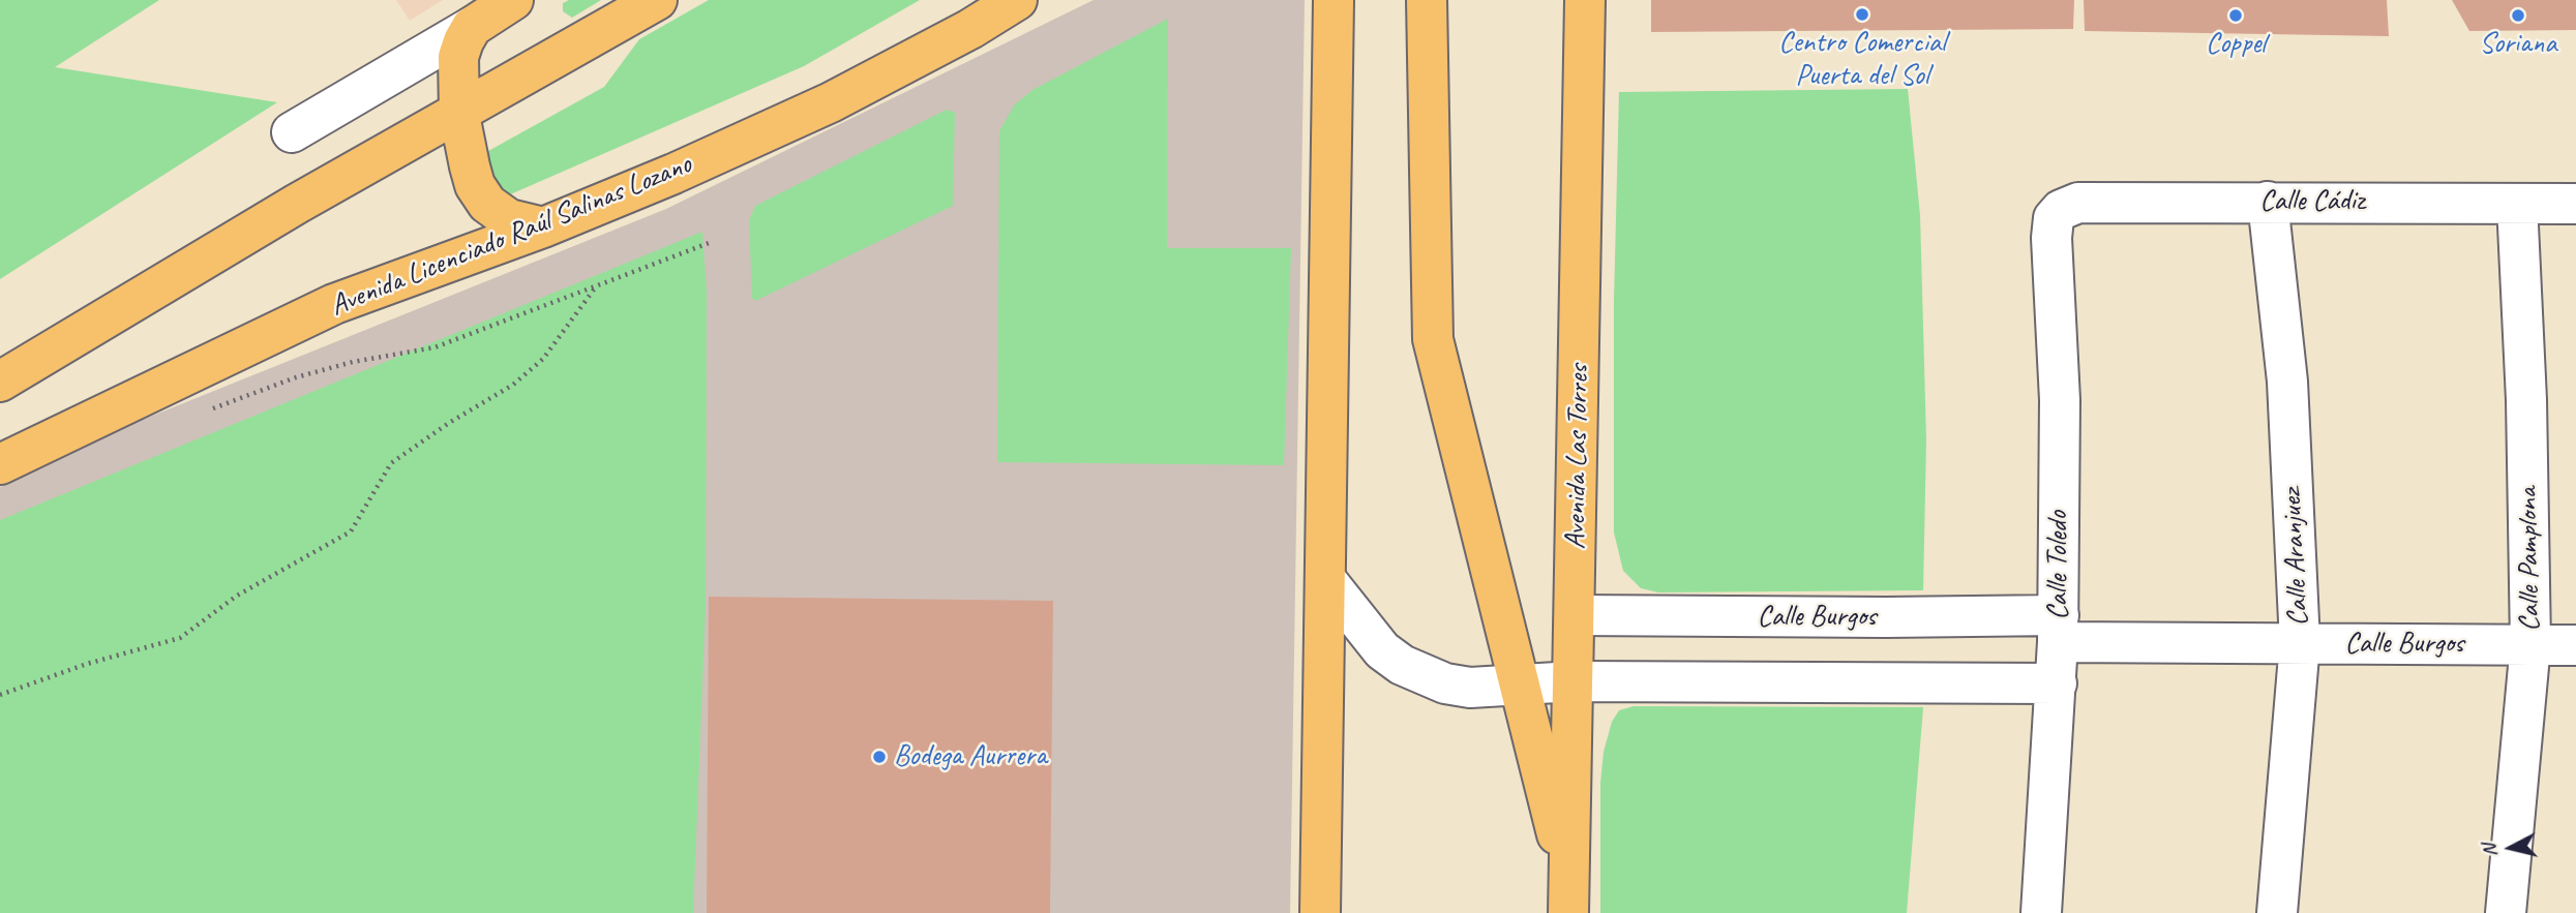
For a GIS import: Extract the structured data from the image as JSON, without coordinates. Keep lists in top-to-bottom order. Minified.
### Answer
{"streets":{"main road":["Avenida Licenciado Raúl Salinas Lozano","Avenida Las Torres"],"street":["Calle Cádiz","Calle Aranjuez","Calle Pamplona","Calle Toledo","Calle Burgos"]},"crossings":[["Calle Cádiz","Calle Aranjuez"],["Calle Cádiz","Calle Pamplona"],["Calle Cádiz","Calle Toledo"],["Avenida Las Torres","Calle Burgos"],["Calle Aranjuez","Calle Burgos"],["Calle Pamplona","Calle Burgos"],["Calle Toledo","Calle Burgos"]],"places":["Centro Comercial Puerta del Sol","Coppel","Soriana","Bodega Aurrera"],"north":"left"}
